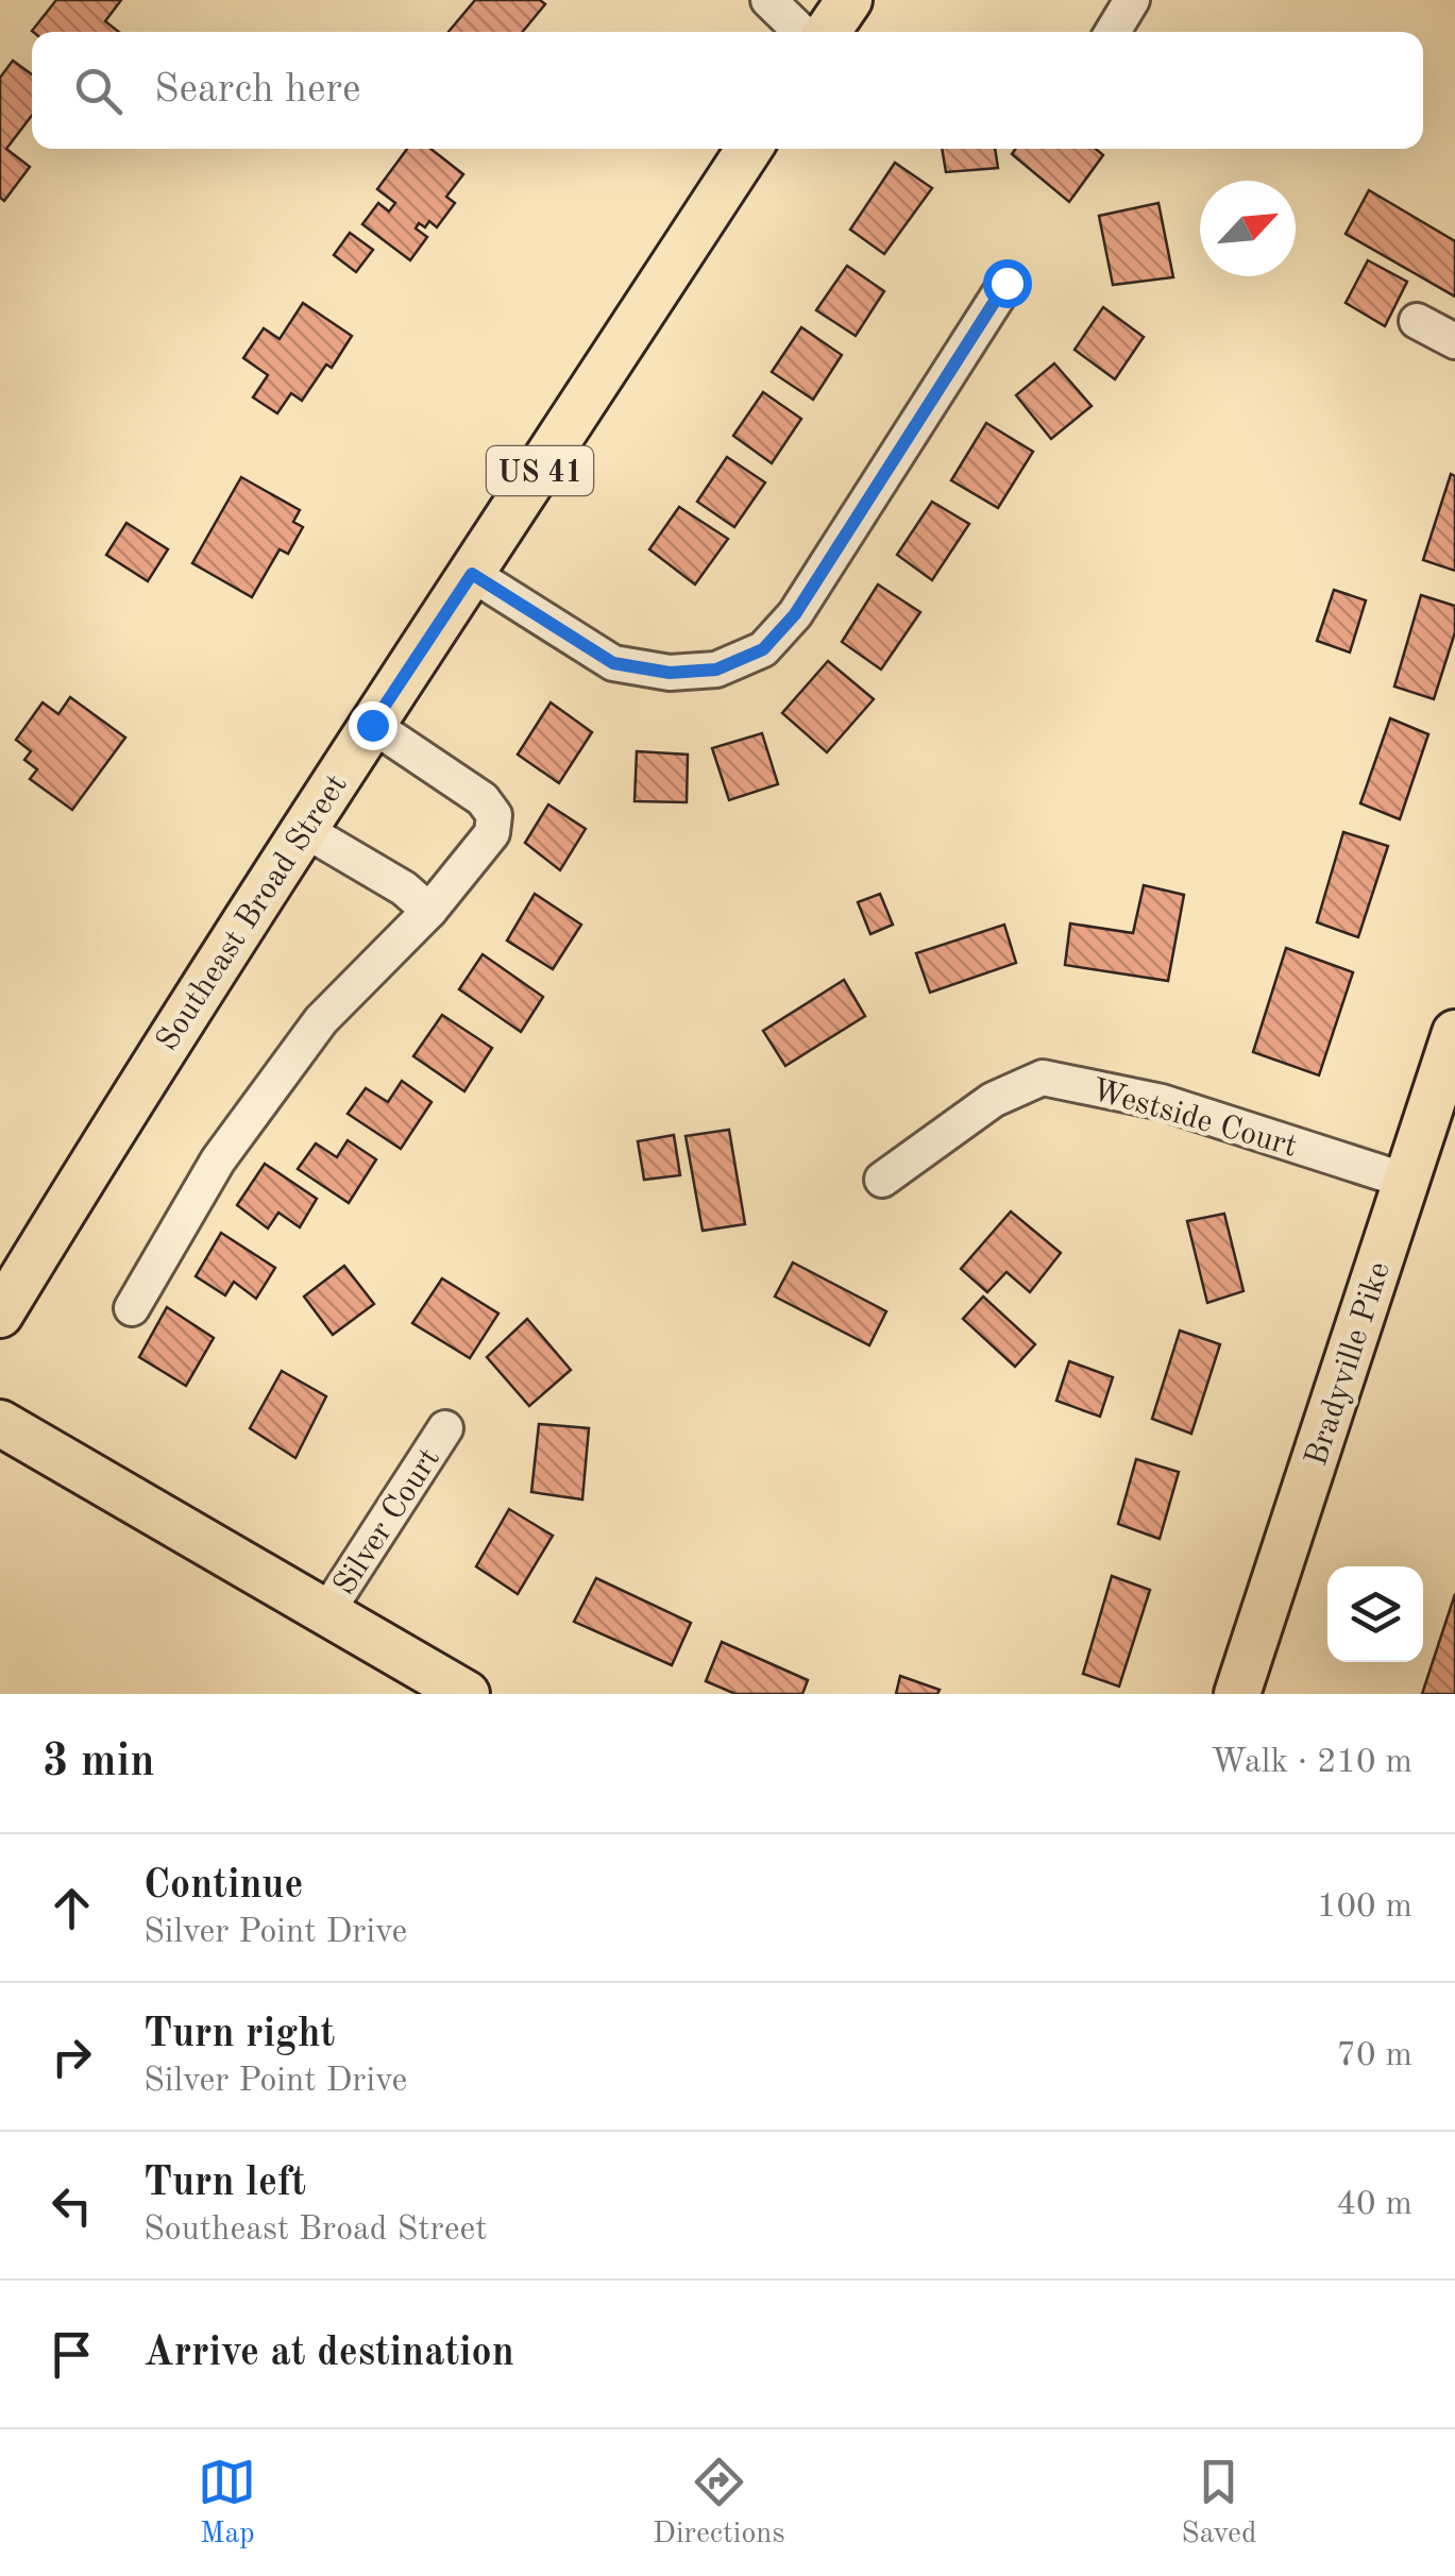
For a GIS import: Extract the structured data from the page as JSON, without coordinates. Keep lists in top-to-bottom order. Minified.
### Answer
{"streets":{"main road":["US 41","Southeast Broad Street","Bradyville Pike"],"street":["Westside Court","Silver Court"]},"crossings":[["Westside Court","Bradyville Pike"]],"north":"top right","page":{"search":"Search here","heading":["3 min","Walk · 210 m"],"list":[["Continue","Silver Point Drive","100 m"],["Turn right","Silver Point Drive","70 m"],["Turn left","Southeast Broad Street","40 m"],"Arrive at destination"],"nav":["Map","Directions","Saved"]}}
